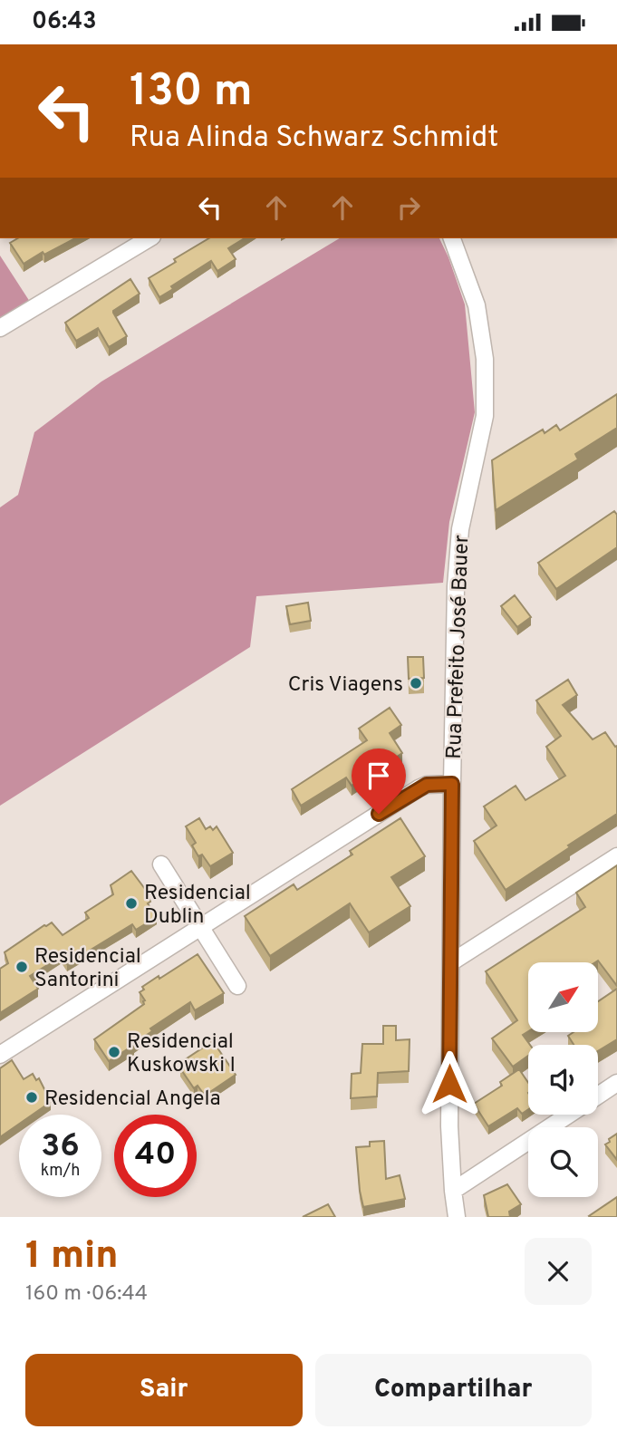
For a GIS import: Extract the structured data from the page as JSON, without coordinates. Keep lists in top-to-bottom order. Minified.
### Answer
{"streets":{"street":["Rua Prefeito José Bauer"]},"places":["Cris Viagens","Residencial Dublin","Residencial Santorini","Residencial Kuskowski I","Residencial Angela"],"north":"top right","page":{"status":"06:43","turn":["130 m","Rua Alinda Schwarz Schmidt"],"speed":"36 km/h","limit":"40","heading":["1 min","160 m · 06:44"],"buttons":["Sair","Compartilhar"]}}
